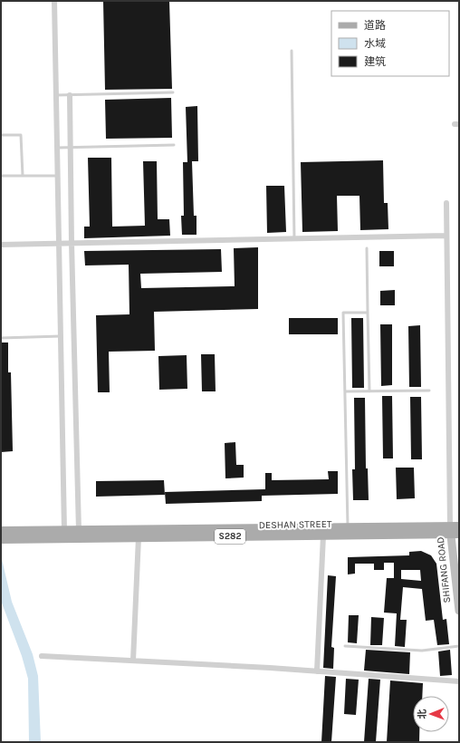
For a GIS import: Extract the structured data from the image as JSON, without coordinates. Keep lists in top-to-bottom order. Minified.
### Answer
{"streets":{"main road":["DESHAN STREET","S282"],"street":["SHIFANG ROAD"]},"crossings":[["DESHAN STREET","SHIFANG ROAD"]],"legend":["道路","水域","建筑"],"north":"left"}
